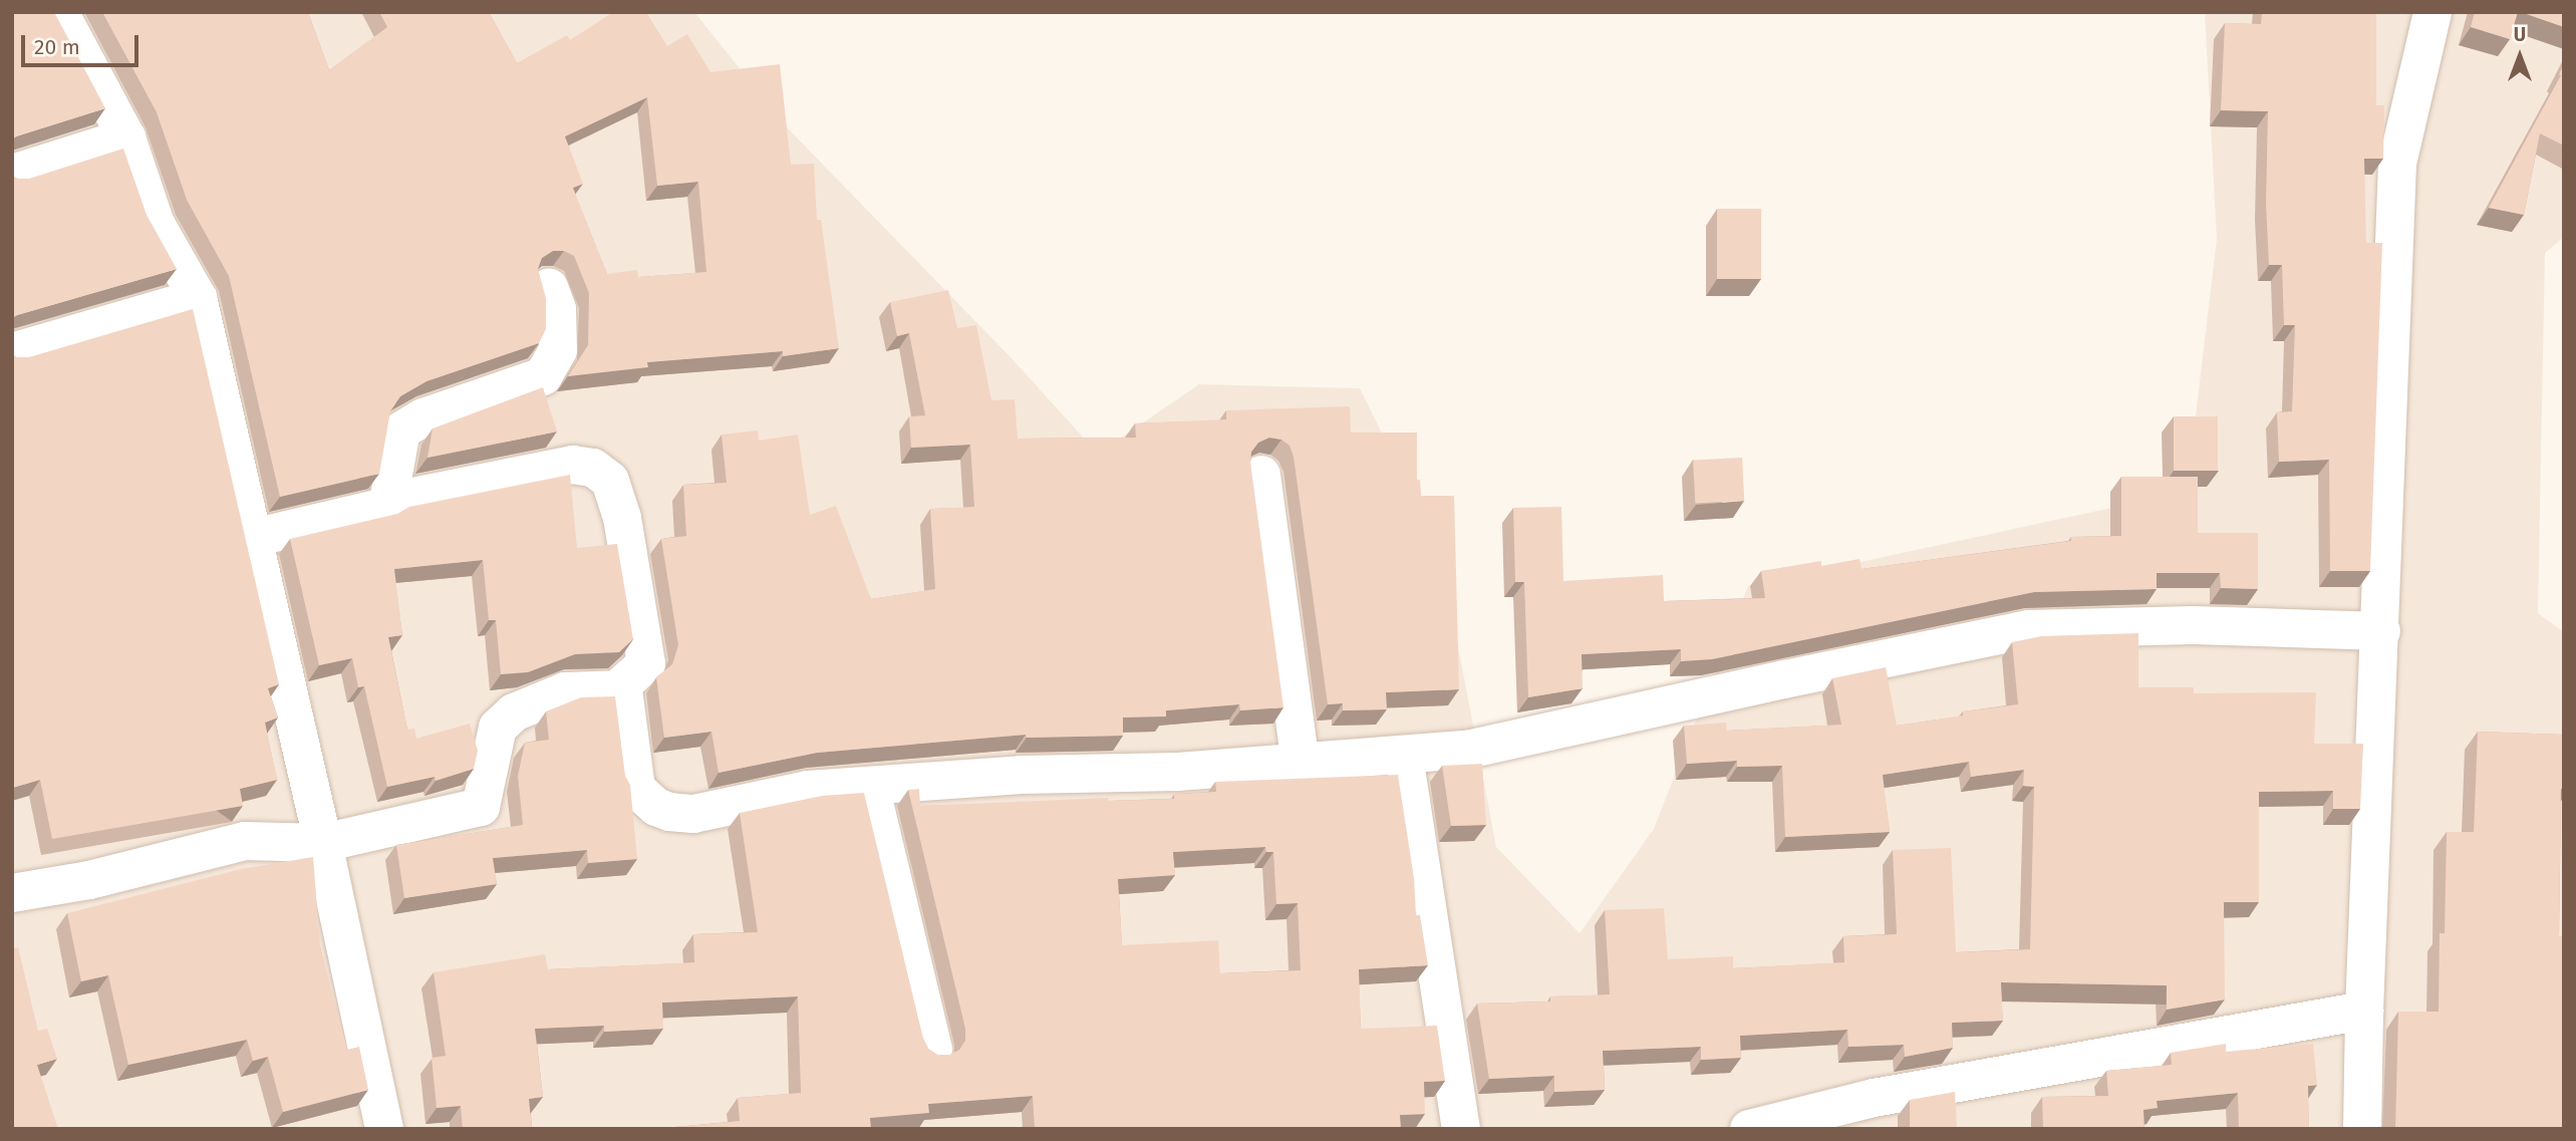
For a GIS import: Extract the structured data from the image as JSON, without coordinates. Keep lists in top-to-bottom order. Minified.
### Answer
{"scale_bar":"20 m","north":"top"}
